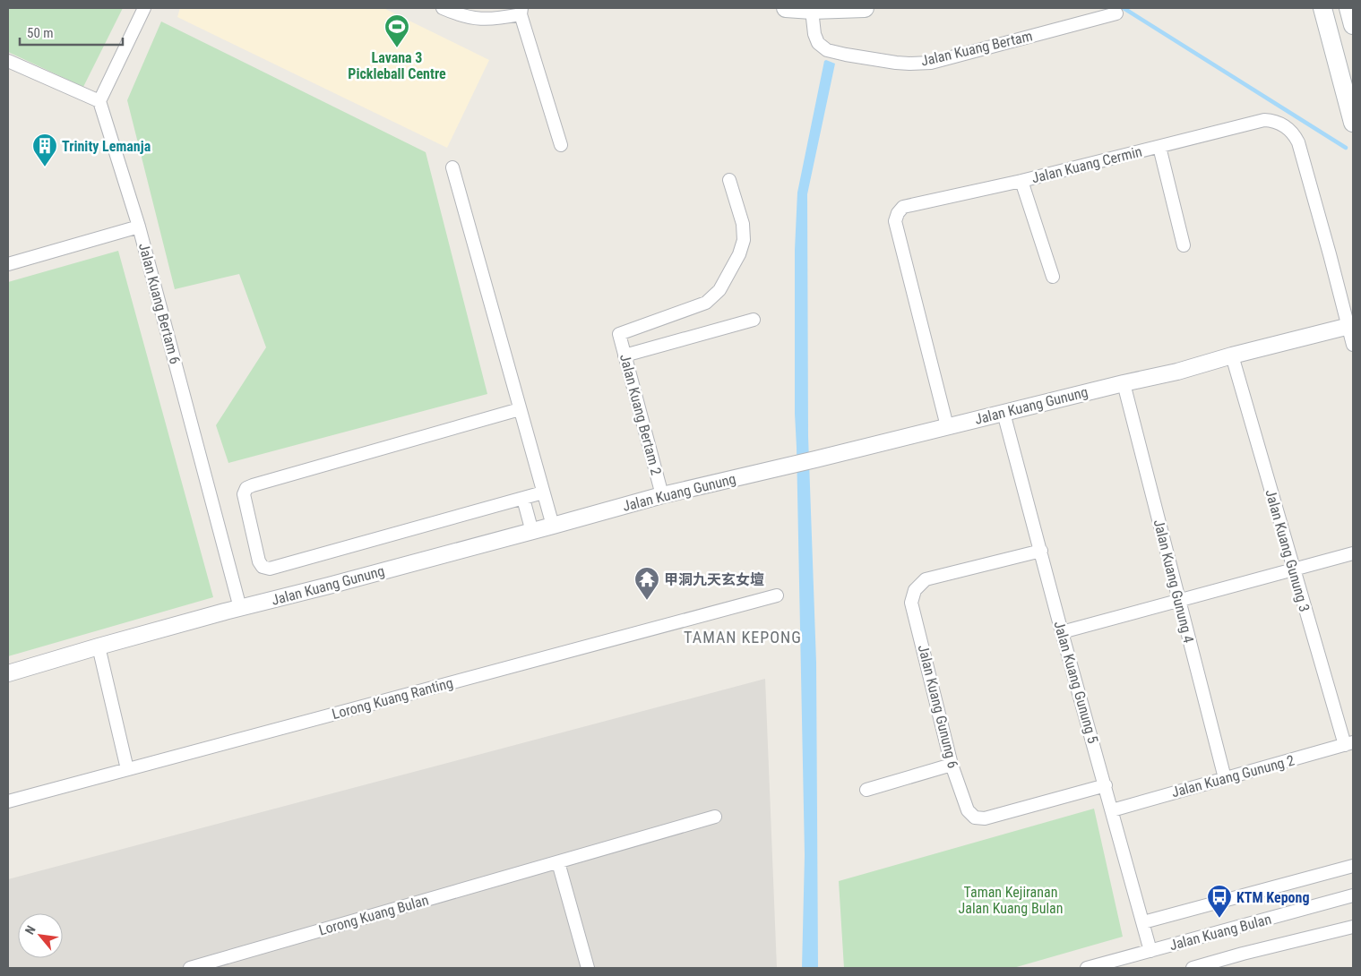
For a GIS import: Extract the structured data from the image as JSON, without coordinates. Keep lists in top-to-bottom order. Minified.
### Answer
{"streets":{"street":["Jalan Kuang Bertam","Jalan Kuang Cermin","Jalan Kuang Bertam 6","Jalan Kuang Gunung","Jalan Kuang Bertam 2","Jalan Kuang Gunung 3","Jalan Kuang Gunung 4","Jalan Kuang Gunung 5","Lorong Kuang Ranting","Jalan Kuang Gunung 6","Jalan Kuang Gunung 2","Lorong Kuang Bulan","Jalan Kuang Bulan"]},"crossings":[["Jalan Kuang Cermin","Jalan Kuang Gunung"],["Jalan Kuang Bertam 6","Jalan Kuang Gunung"],["Jalan Kuang Gunung","Jalan Kuang Bertam 2"],["Jalan Kuang Gunung","Jalan Kuang Gunung 3"],["Jalan Kuang Gunung","Jalan Kuang Gunung 4"],["Jalan Kuang Gunung","Jalan Kuang Gunung 5"],["Jalan Kuang Gunung 3","Jalan Kuang Gunung 2"],["Jalan Kuang Gunung 4","Jalan Kuang Gunung 2"],["Jalan Kuang Gunung 5","Jalan Kuang Gunung 6"],["Jalan Kuang Gunung 5","Jalan Kuang Gunung 2"],["Jalan Kuang Gunung 5","Jalan Kuang Bulan"]],"districts":["TAMAN KEPONG"],"parks":["Taman Kejiranan Jalan Kuang Bulan"],"places":{"sports":["Lavana 3 Pickleball Centre"],"building":["Trinity Lemanja"],"temple":["甲洞九天玄女壇"],"bus stop":["KTM Kepong"]},"scale_bar":"50 m","north":"top left"}
